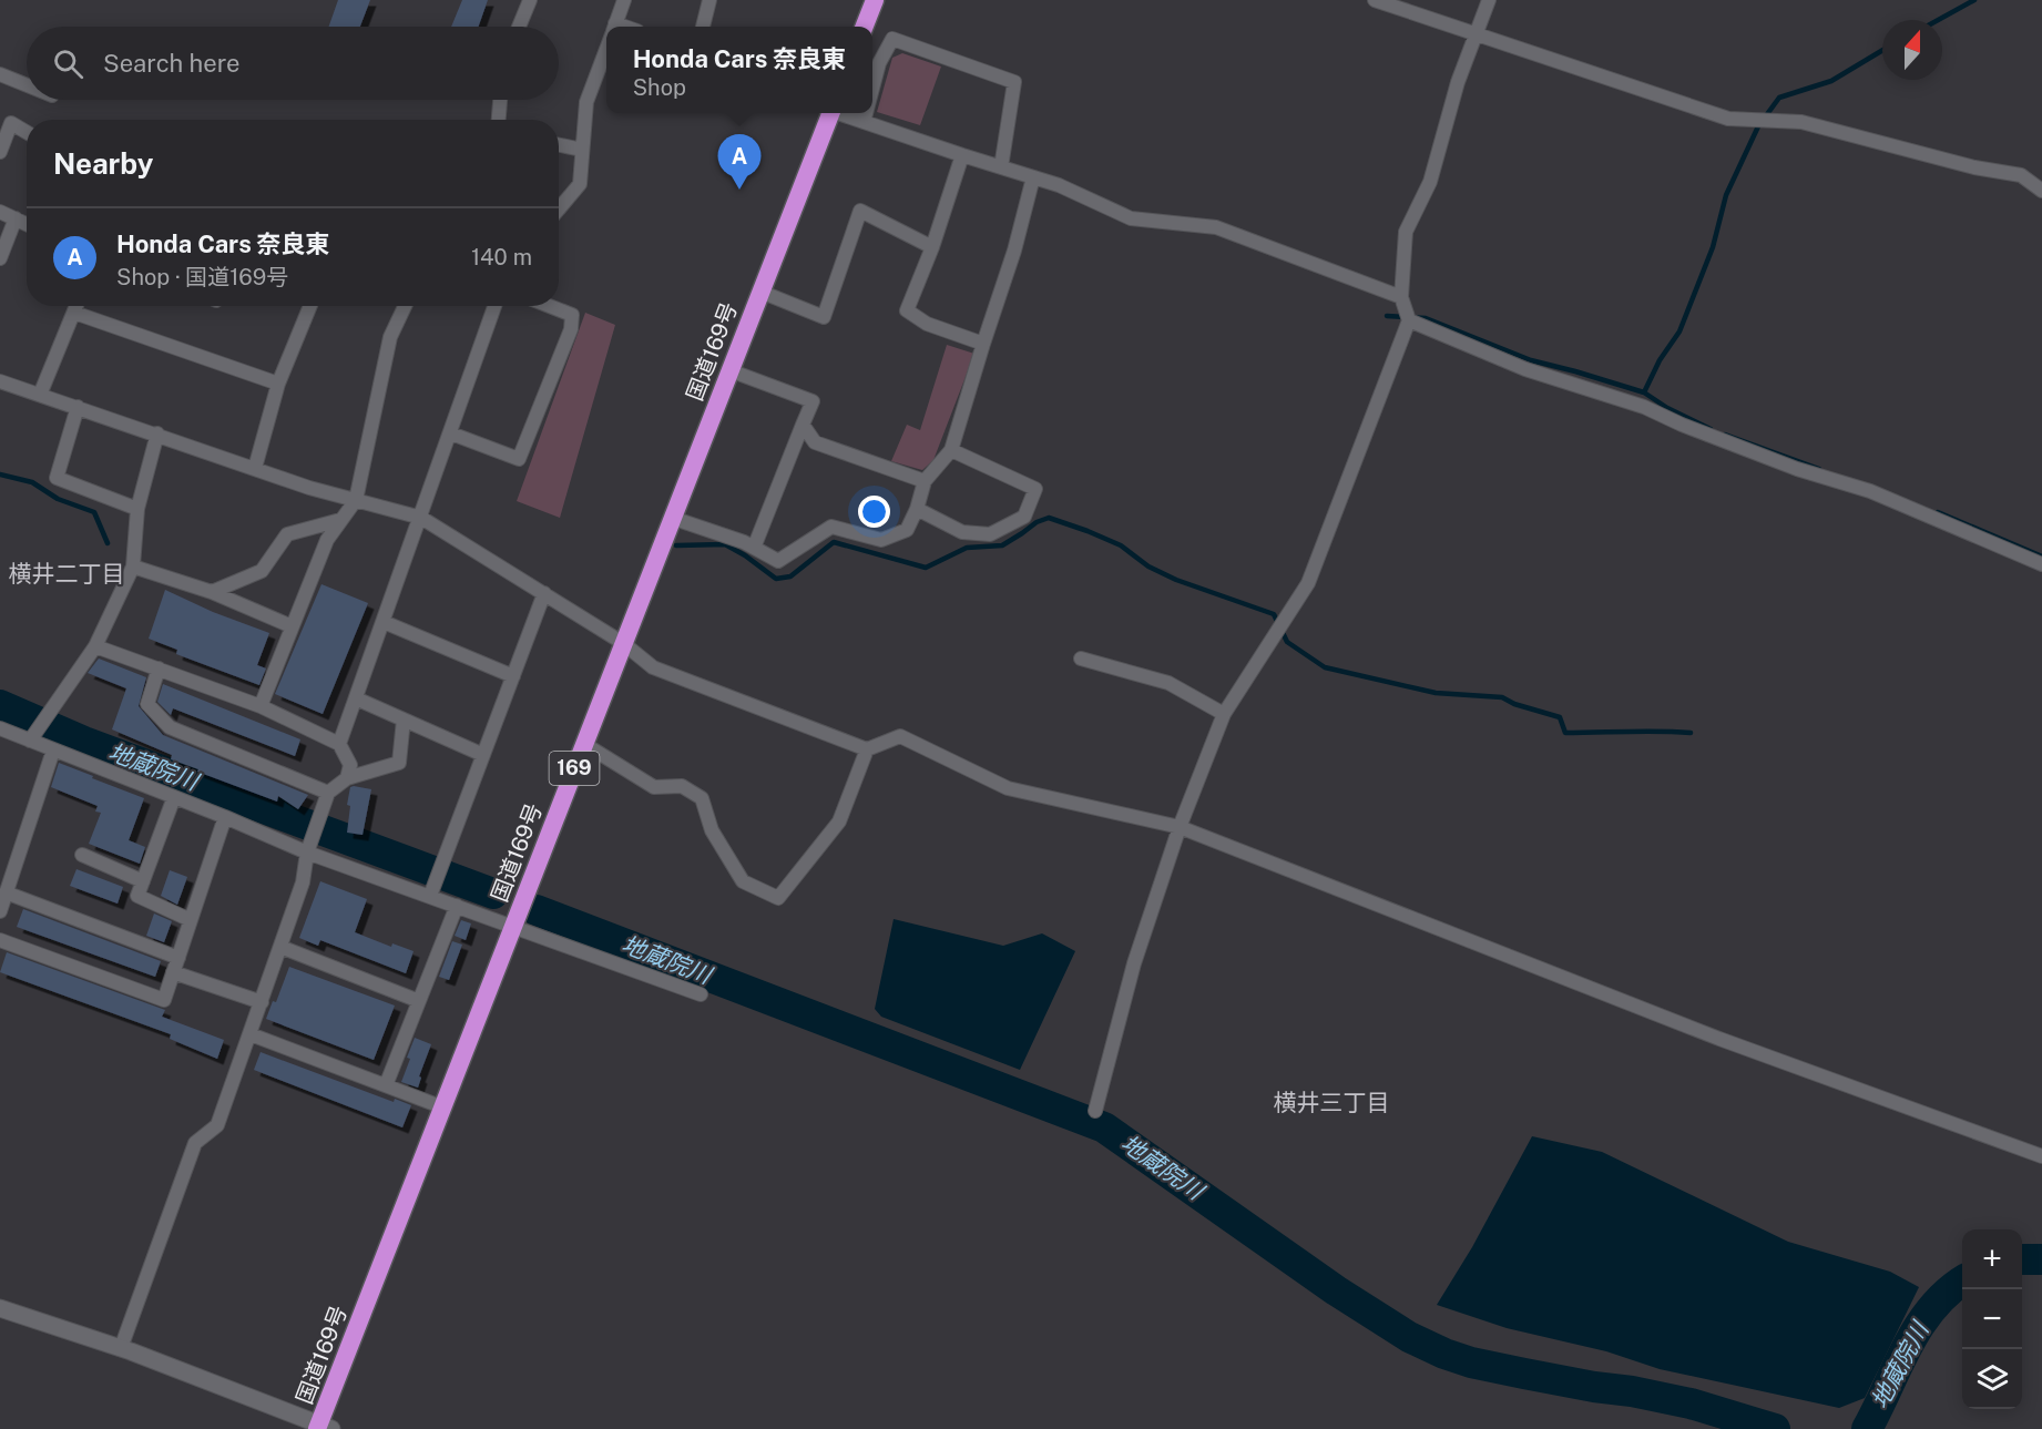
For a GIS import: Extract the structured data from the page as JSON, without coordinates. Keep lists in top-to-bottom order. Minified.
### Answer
{"streets":{"highway":["国道169号","169"]},"districts":["横井二丁目","横井三丁目"],"water":["地蔵院川"],"north":"top","page":{"popup":["Honda Cars 奈良東","Shop"],"search":"Search here","heading":"Nearby","pins":"A","list":[{"mark":"A","name":"Honda Cars 奈良東","note":"Shop · 国道169号","value":"140 m"}],"map_buttons":["+","−"]}}
